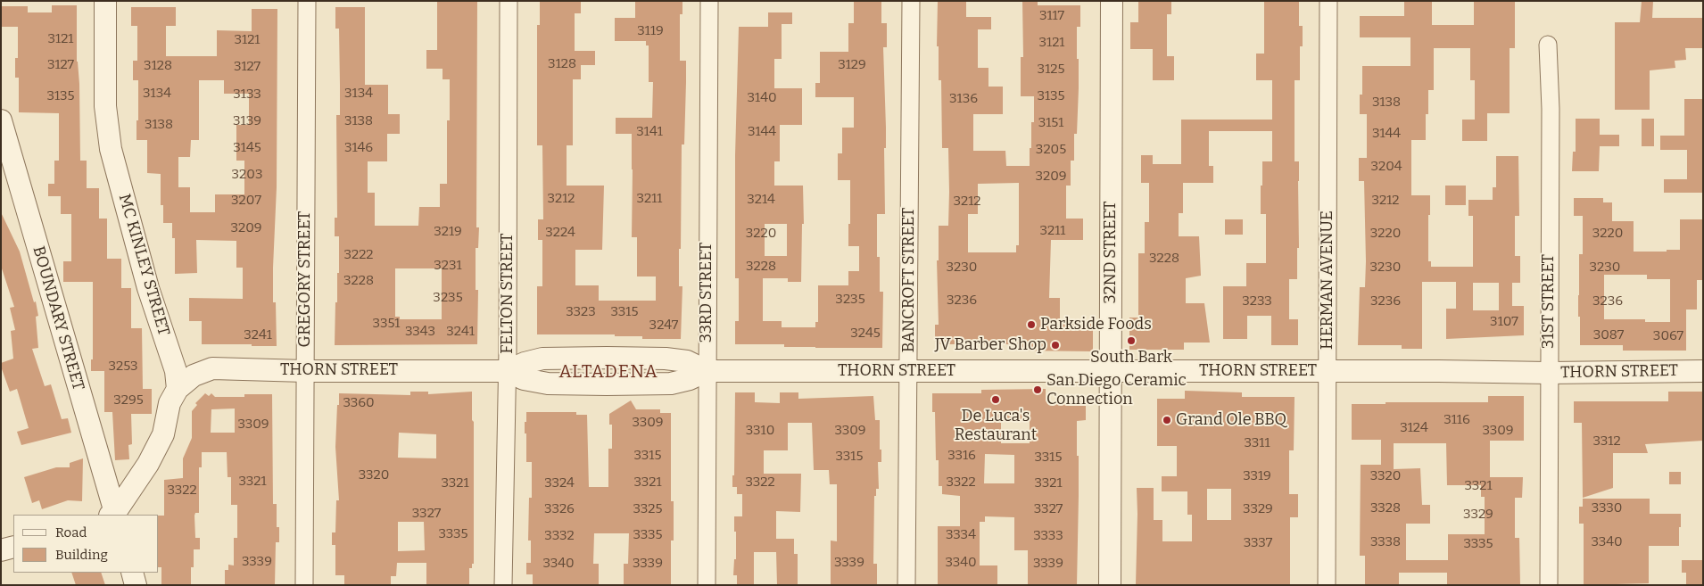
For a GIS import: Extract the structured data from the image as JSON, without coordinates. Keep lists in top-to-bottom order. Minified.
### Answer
{"streets":{"street":["32ND STREET","MC KINLEY STREET","GREGORY STREET","BANCROFT STREET","HERMAN AVENUE","33RD STREET","FELTON STREET","31ST STREET","BOUNDARY STREET","THORN STREET"]},"crossings":[["32ND STREET","THORN STREET"],["MC KINLEY STREET","THORN STREET"],["GREGORY STREET","THORN STREET"],["BANCROFT STREET","THORN STREET"],["HERMAN AVENUE","THORN STREET"],["33RD STREET","THORN STREET"],["FELTON STREET","THORN STREET"],["31ST STREET","THORN STREET"]],"districts":["ALTADENA"],"places":["Parkside Foods","South Bark","JV Barber Shop","San Diego Ceramic Connection","De Luca's Restaurant","Grand Ole BBQ"],"house_numbers":["3117","3119","3121","3121","3121","3128","3127","3129","3128","3127","3125","3134","3134","3133","3135","3135","3140","3136","3138","3139","3138","3151","3138","3141","3144","3144","3145","3146","3205","3204","3203","3209","3212","3211","3214","3207","3212","3212","3209","3211","3219","3224","3220","3220","3220","3222","3228","3231","3228","3230","3230","3230","3228","3235","3235","3236","3233","3236","3236","3323","3315","3107","3351","3247","3343","3241","3245","3241","3087","3067","3253","3295","3360","3116","3309","3309","3124","3310","3309","3309","3312","3311","3315","3316","3315","3315","3320","3319","3320","3321","3321","3322","3322","3321","3324","3321","3321","3322","3328","3330","3326","3325","3327","3329","3327","3329","3335","3335","3334","3332","3333","3338","3340","3337","3335","3339","3339","3340","3340","3339","3339"],"legend":["Road","Building"]}
